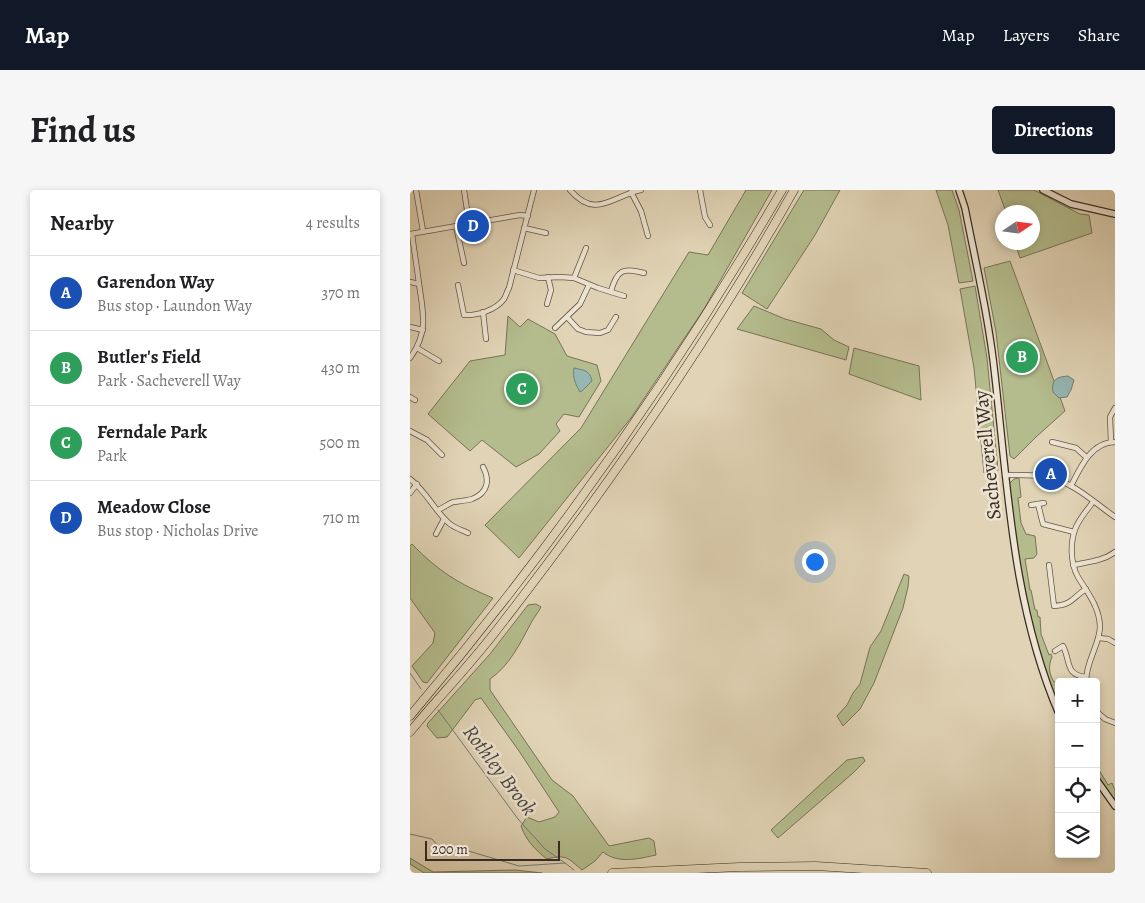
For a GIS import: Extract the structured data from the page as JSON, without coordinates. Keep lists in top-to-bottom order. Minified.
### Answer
{"streets":{"street":["Sacheverell Way"]},"water":["Rothley Brook"],"scale_bar":"200 m","north":"right","page":{"header":"Map","nav":["Map","Layers","Share"],"title":"Find us","buttons":"Directions","heading":["Nearby","4 results"],"pins":["D","B","C","A"],"list":[{"mark":"A","name":"Garendon Way","note":"Bus stop · Laundon Way","value":"370 m"},{"mark":"B","name":"Butler's Field","note":"Park · Sacheverell Way","value":"430 m"},{"mark":"C","name":"Ferndale Park","note":"Park","value":"500 m"},{"mark":"D","name":"Meadow Close","note":"Bus stop · Nicholas Drive","value":"710 m"}],"map_buttons":["+","−"],"scale":"200 m"}}
